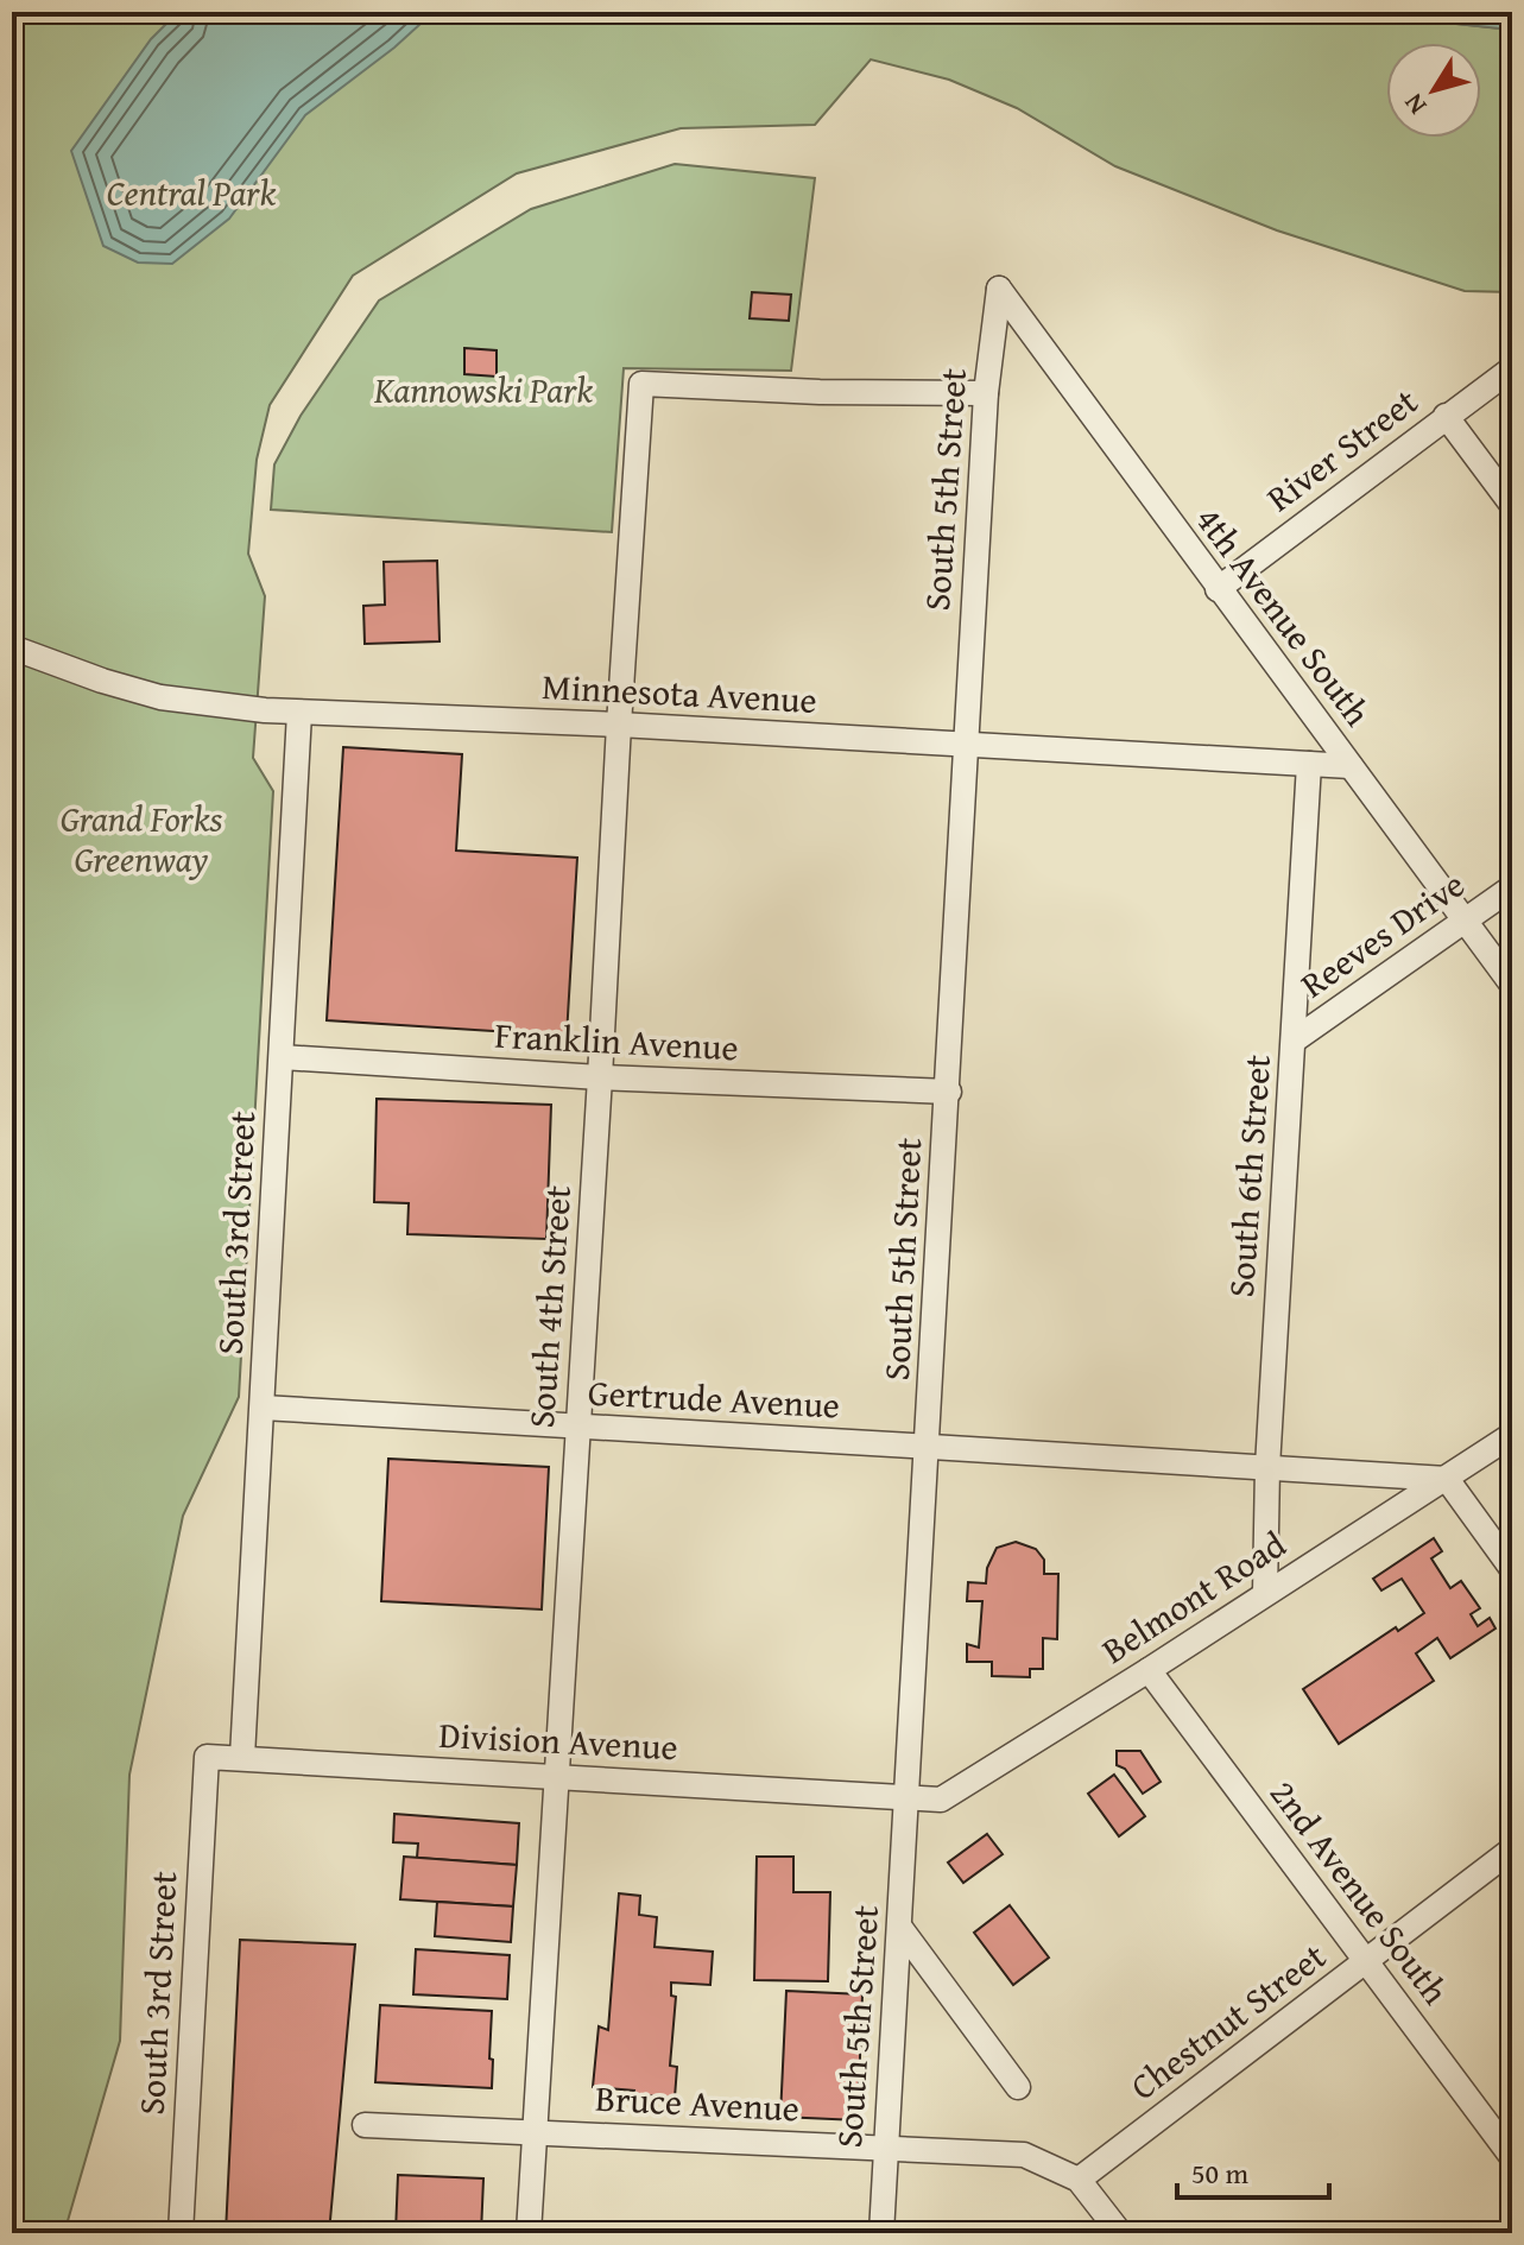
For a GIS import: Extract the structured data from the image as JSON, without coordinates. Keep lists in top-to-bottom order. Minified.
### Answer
{"streets":{"street":["River Street","South 5th Street","4th Avenue South","Minnesota Avenue","Reeves Drive","Franklin Avenue","South 6th Street","South 3rd Street","South 4th Street","Gertrude Avenue","Belmont Road","Division Avenue","2nd Avenue South","Chestnut Street","Bruce Avenue"]},"crossings":[["River Street","4th Avenue South"],["South 5th Street","4th Avenue South"],["South 5th Street","Minnesota Avenue"],["South 5th Street","Franklin Avenue"],["South 5th Street","South 4th Street"],["South 5th Street","Gertrude Avenue"],["South 5th Street","Belmont Road"],["South 5th Street","Division Avenue"],["South 5th Street","Bruce Avenue"],["4th Avenue South","Minnesota Avenue"],["4th Avenue South","Reeves Drive"],["Minnesota Avenue","South 6th Street"],["Minnesota Avenue","South 3rd Street"],["Minnesota Avenue","South 4th Street"],["Reeves Drive","South 6th Street"],["Franklin Avenue","South 3rd Street"],["Franklin Avenue","South 4th Street"],["South 6th Street","Gertrude Avenue"],["South 6th Street","Belmont Road"],["South 3rd Street","Gertrude Avenue"],["South 3rd Street","Division Avenue"],["South 4th Street","Gertrude Avenue"],["South 4th Street","Division Avenue"],["South 4th Street","Bruce Avenue"],["Gertrude Avenue","Belmont Road"],["Belmont Road","Division Avenue"],["Belmont Road","2nd Avenue South"],["2nd Avenue South","Chestnut Street"],["Chestnut Street","Bruce Avenue"]],"parks":["Central Park","Kannowski Park","Grand Forks Greenway"],"scale_bar":"50 m","north":"bottom left"}
